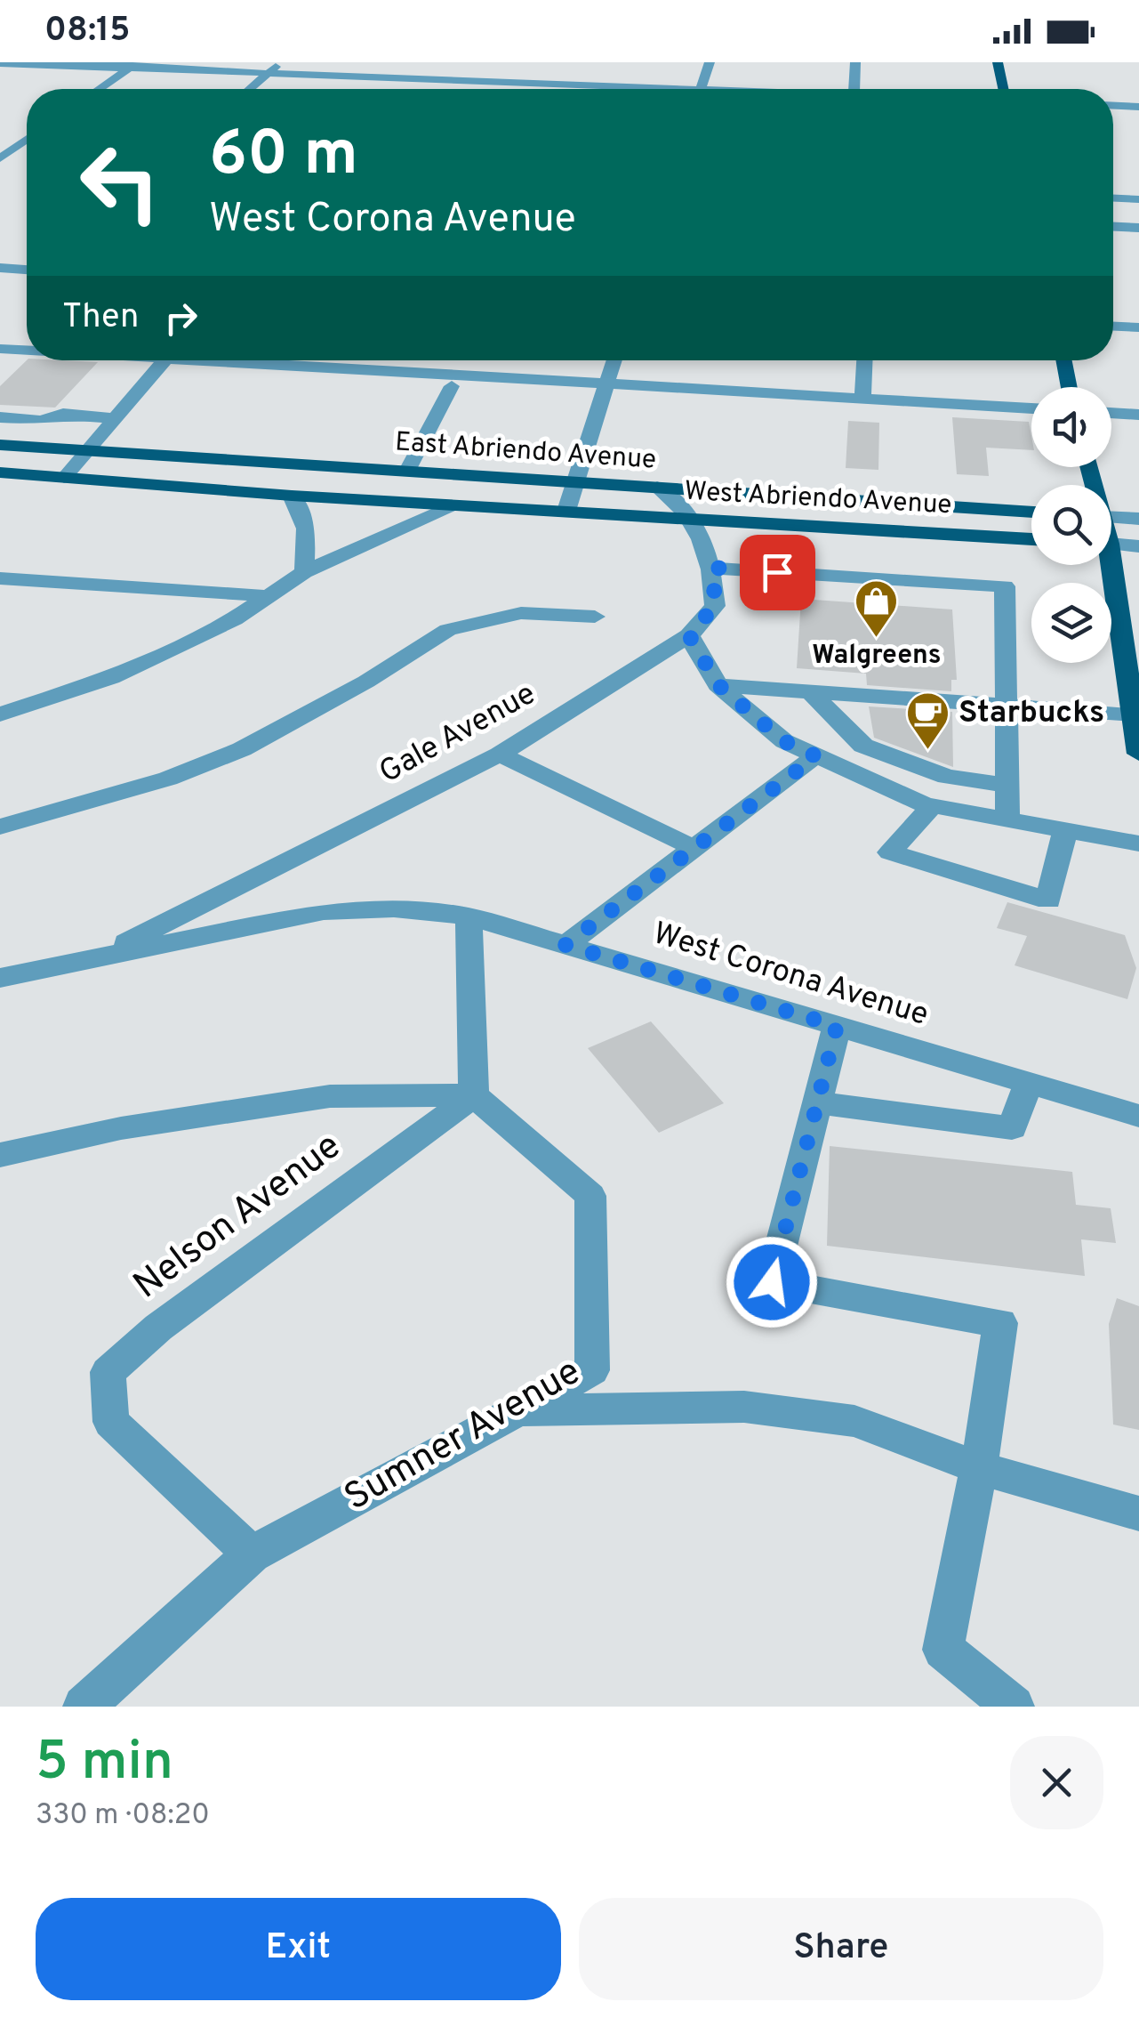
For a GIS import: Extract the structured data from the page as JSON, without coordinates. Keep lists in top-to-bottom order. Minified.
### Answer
{"streets":{"main road":["East Abriendo Avenue","West Abriendo Avenue"],"street":["Gale Avenue","West Corona Avenue","Nelson Avenue","Sumner Avenue"]},"crossings":[["East Abriendo Avenue","Gale Avenue"],["West Abriendo Avenue","Gale Avenue"],["Gale Avenue","West Corona Avenue"],["Nelson Avenue","Sumner Avenue"]],"places":{"shop":["Walgreens"],"cafe":["Starbucks"]},"page":{"status":"08:15","turn":["60 m","West Corona Avenue"],"then":"Then","heading":["5 min","330 m · 08:20"],"buttons":["Exit","Share"]}}
